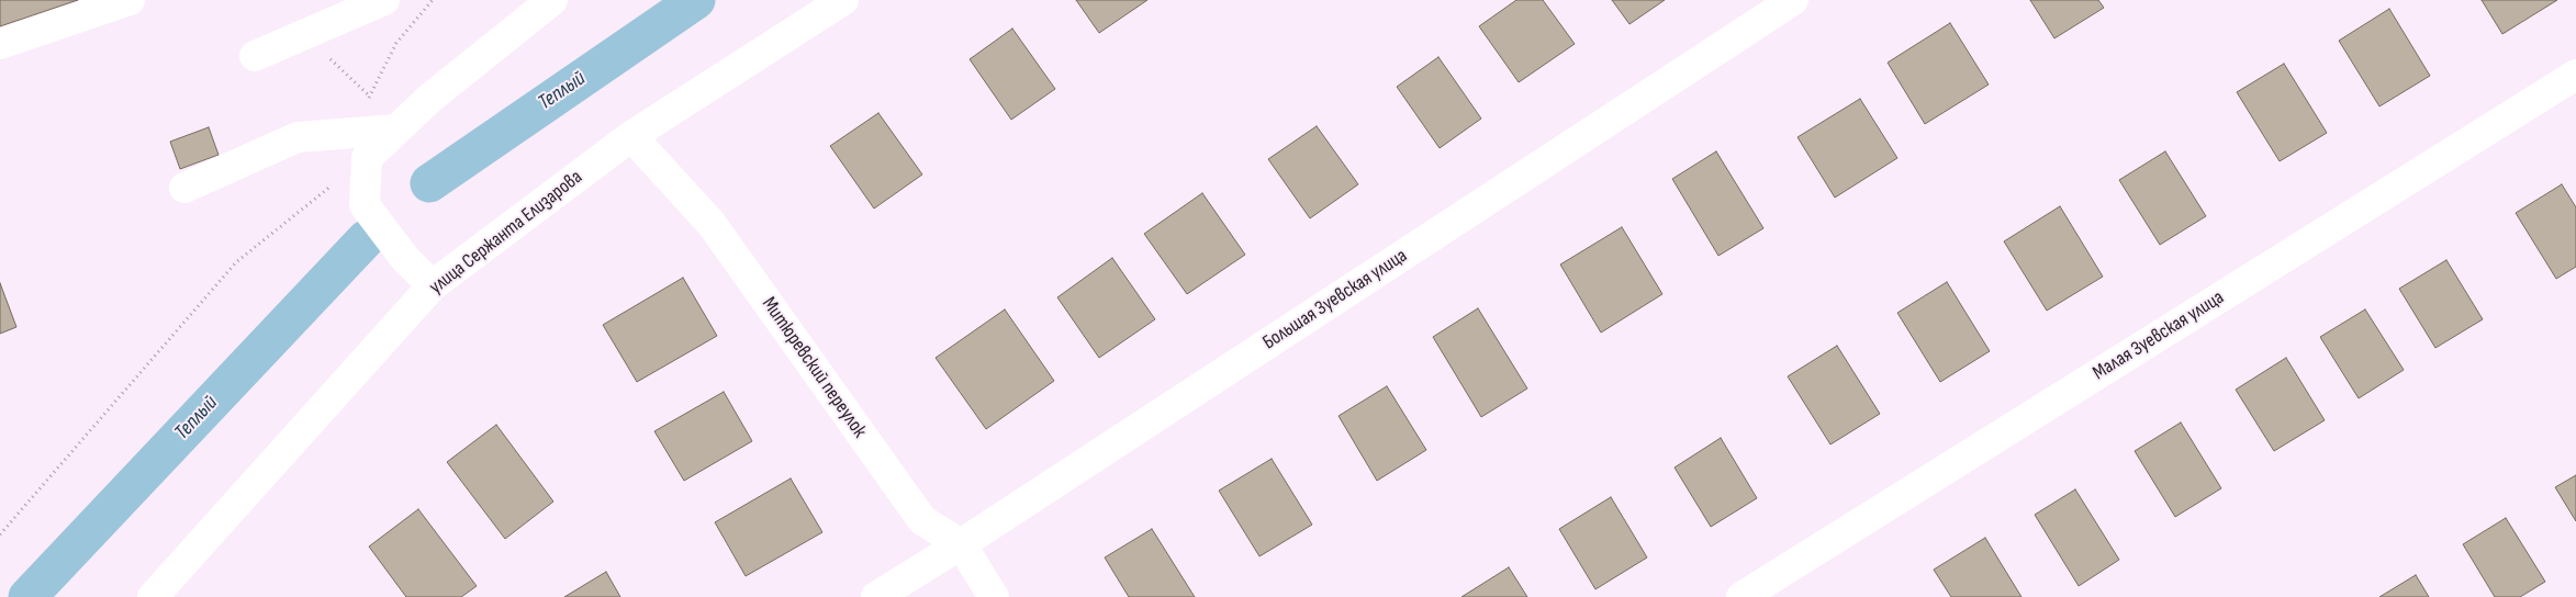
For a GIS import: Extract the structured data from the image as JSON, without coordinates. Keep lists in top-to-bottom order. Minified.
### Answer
{"streets":{"street":["улица Сержанта Елизарова","Большая Зуевская улица","Малая Зуевская улица","Митюревский переулок"]},"crossings":[["улица Сержанта Елизарова","Митюревский переулок"],["Большая Зуевская улица","Митюревский переулок"]],"water":["Теплый"]}
